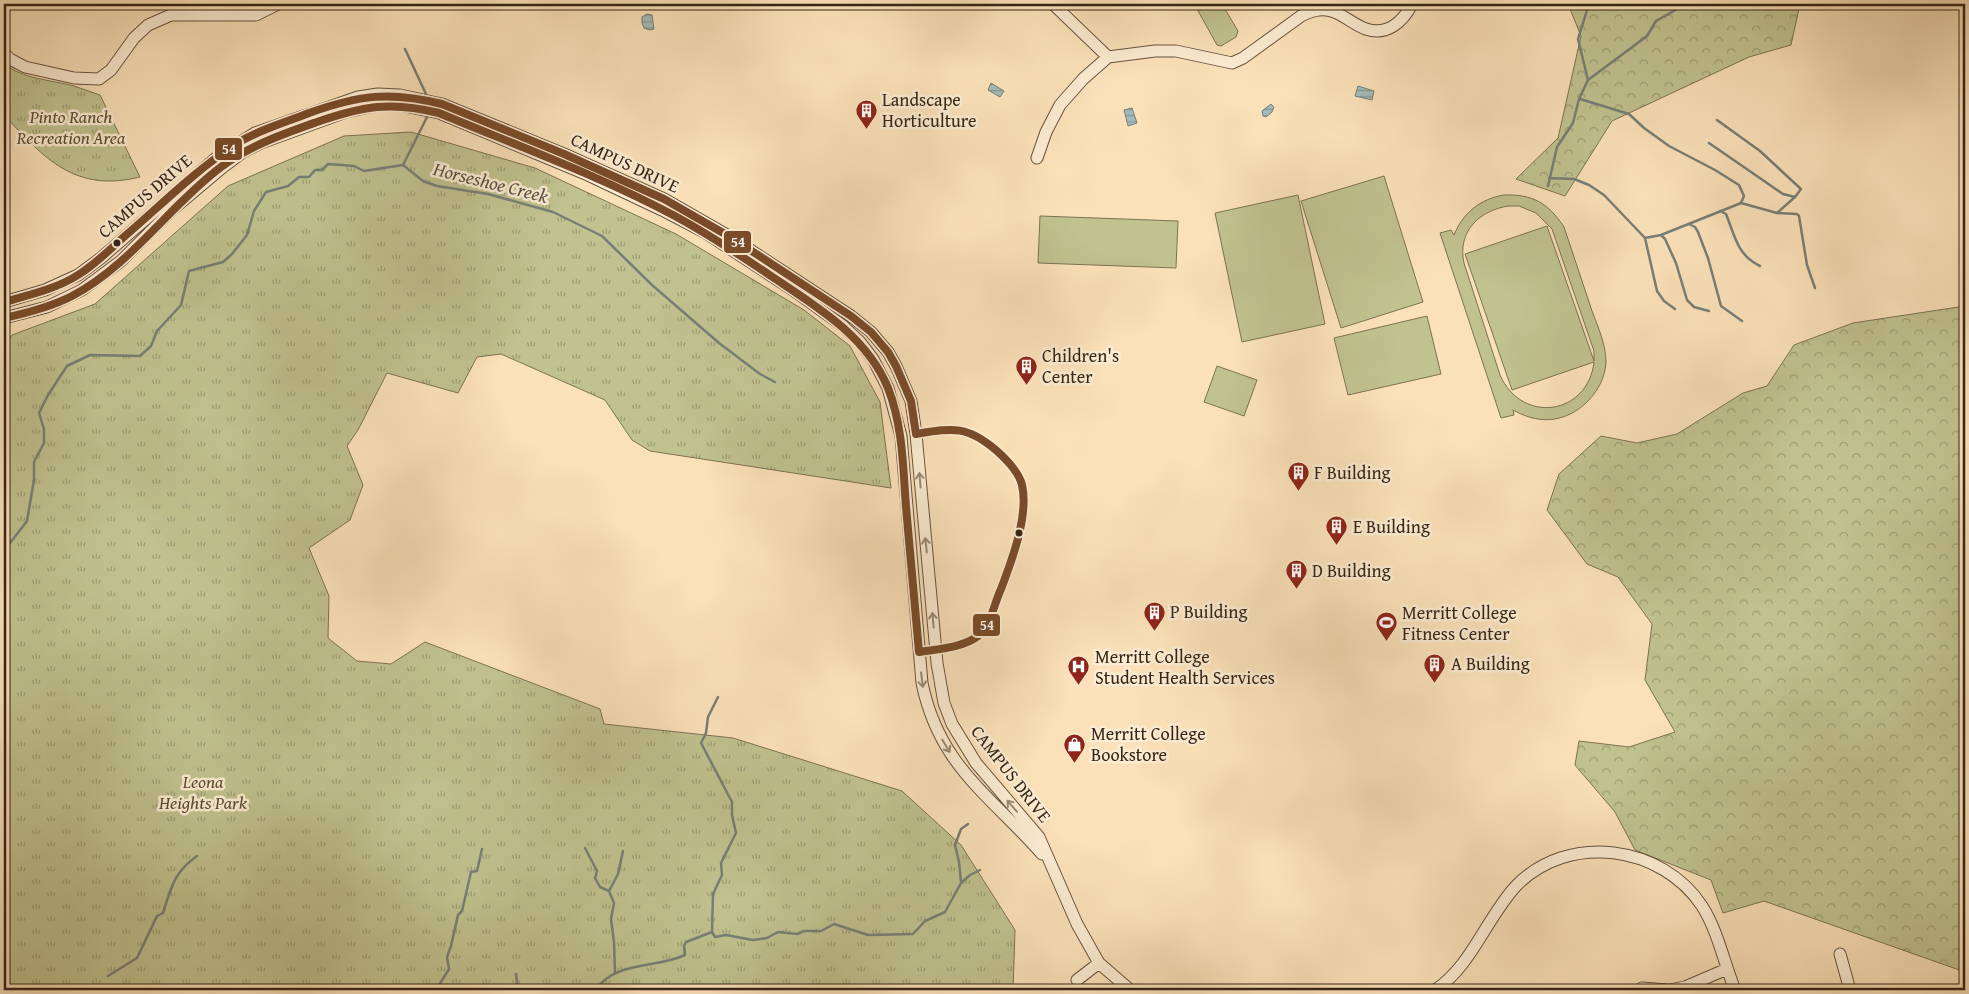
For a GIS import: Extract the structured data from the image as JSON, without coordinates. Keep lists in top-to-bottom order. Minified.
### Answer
{"streets":{"street":["CAMPUS DRIVE"]},"water":["Horseshoe Creek"],"parks":["Pinto Ranch Recreation Area","Leona Heights Park"],"places":{"building":["Landscape Horticulture","Children's Center","F Building","E Building","D Building","P Building","A Building"],"sports":["Merritt College Fitness Center"],"hospital":["Merritt College Student Health Services"],"shop":["Merritt College Bookstore"]},"lines":["transit line 54"]}
